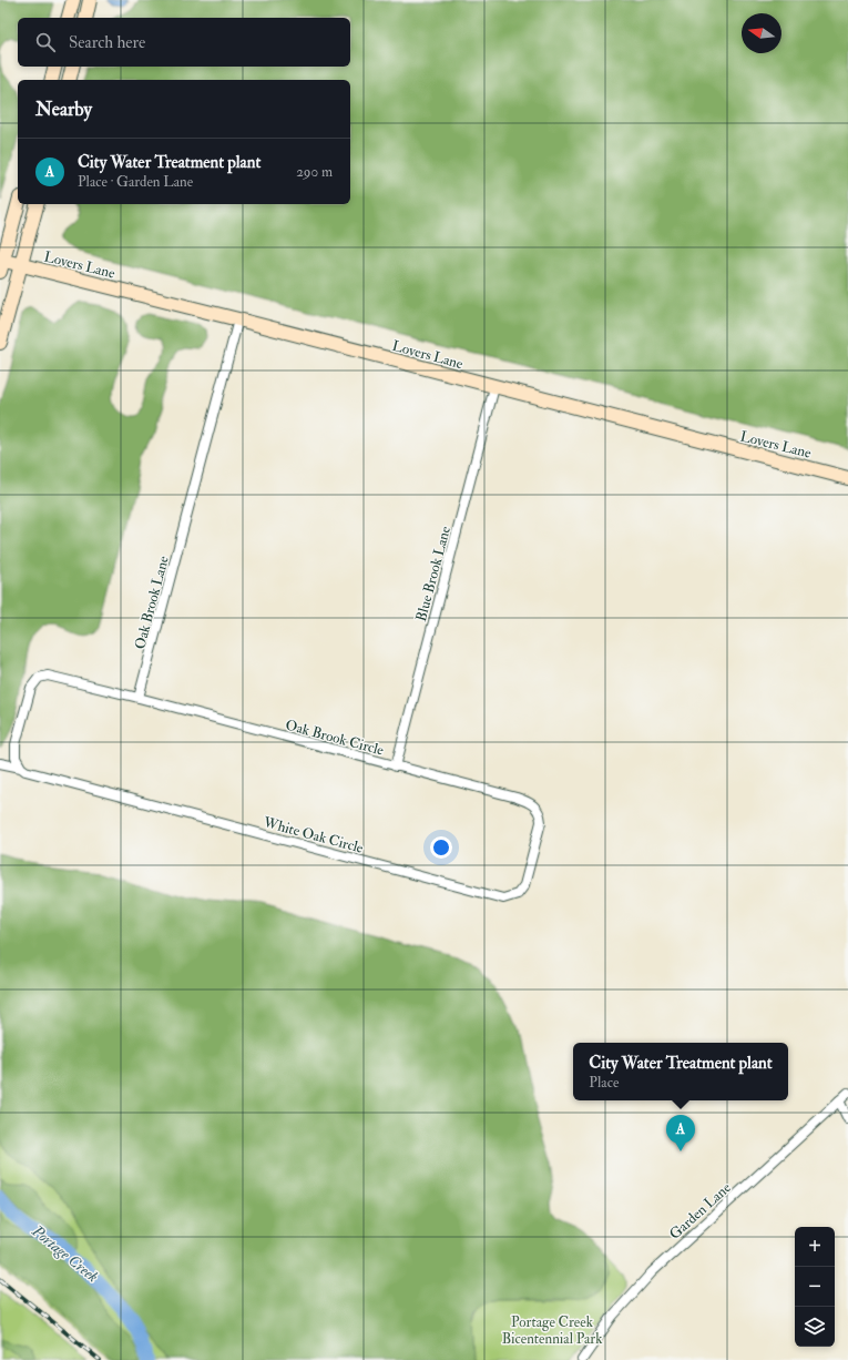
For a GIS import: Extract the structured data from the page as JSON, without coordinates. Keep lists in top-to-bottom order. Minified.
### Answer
{"streets":{"street":["Lovers Lane","Blue Brook Lane","Oak Brook Lane","Oak Brook Circle","White Oak Circle","Garden Lane"]},"crossings":[["Lovers Lane","Blue Brook Lane"],["Lovers Lane","Oak Brook Lane"],["Blue Brook Lane","Oak Brook Circle"],["Oak Brook Lane","Oak Brook Circle"],["Oak Brook Circle","White Oak Circle"]],"water":["Portage Creek"],"parks":["Portage Creek Bicentennial Park"],"north":"left","page":{"search":"Search here","heading":"Nearby","list":[{"mark":"A","name":"City Water Treatment plant","note":"Place · Garden Lane","value":"290 m"}],"popup":["City Water Treatment plant","Place"],"pins":"A","map_buttons":["+","−"]}}
